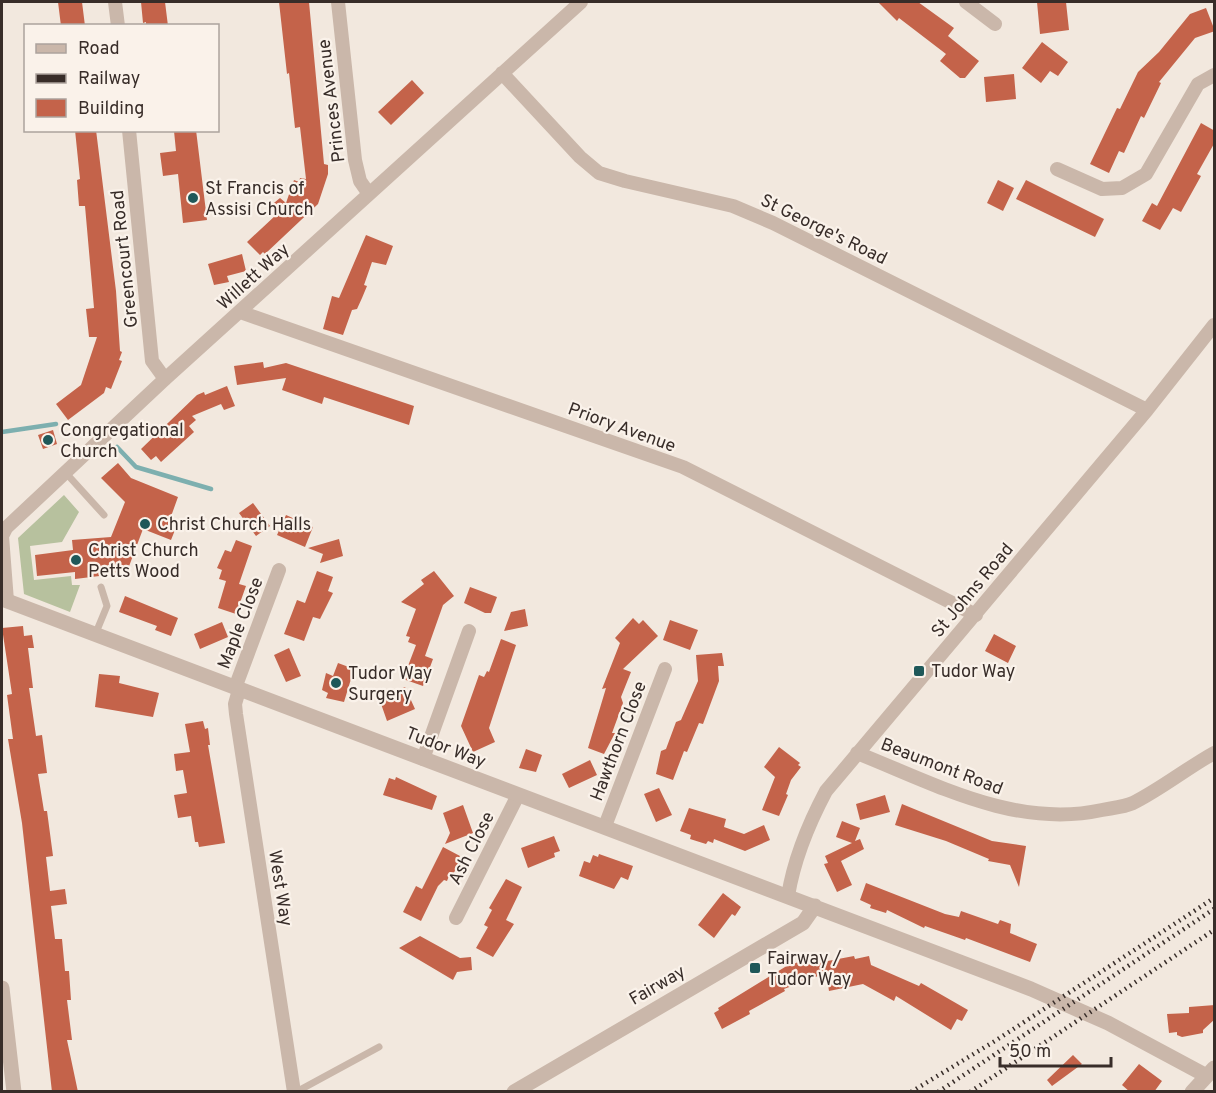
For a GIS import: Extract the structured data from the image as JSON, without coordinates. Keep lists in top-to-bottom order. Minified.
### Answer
{"streets":{"street":["Princes Avenue","St George's Road","Greencourt Road","Willett Way","Priory Avenue","St Johns Road","Maple Close","Hawthorn Close","Tudor Way","Beaumont Road","Ash Close","West Way","Fairway"]},"crossings":[["Princes Avenue","Willett Way"],["St George's Road","Willett Way"],["St George's Road","St Johns Road"],["Greencourt Road","Willett Way"],["Willett Way","Priory Avenue"],["Willett Way","Tudor Way"],["Priory Avenue","St Johns Road"],["St Johns Road","Tudor Way"],["St Johns Road","Beaumont Road"],["Maple Close","Tudor Way"],["Maple Close","West Way"],["Hawthorn Close","Tudor Way"],["Tudor Way","Ash Close"],["Tudor Way","West Way"],["Tudor Way","Fairway"]],"places":{"other":["St Francis of Assisi Church","Congregational Church","Christ Church Halls","Christ Church Petts Wood","Tudor Way Surgery"],"transit":["Tudor Way","Fairway / Tudor Way"]},"legend":["Road","Railway","Building"],"scale_bar":"50 m"}
